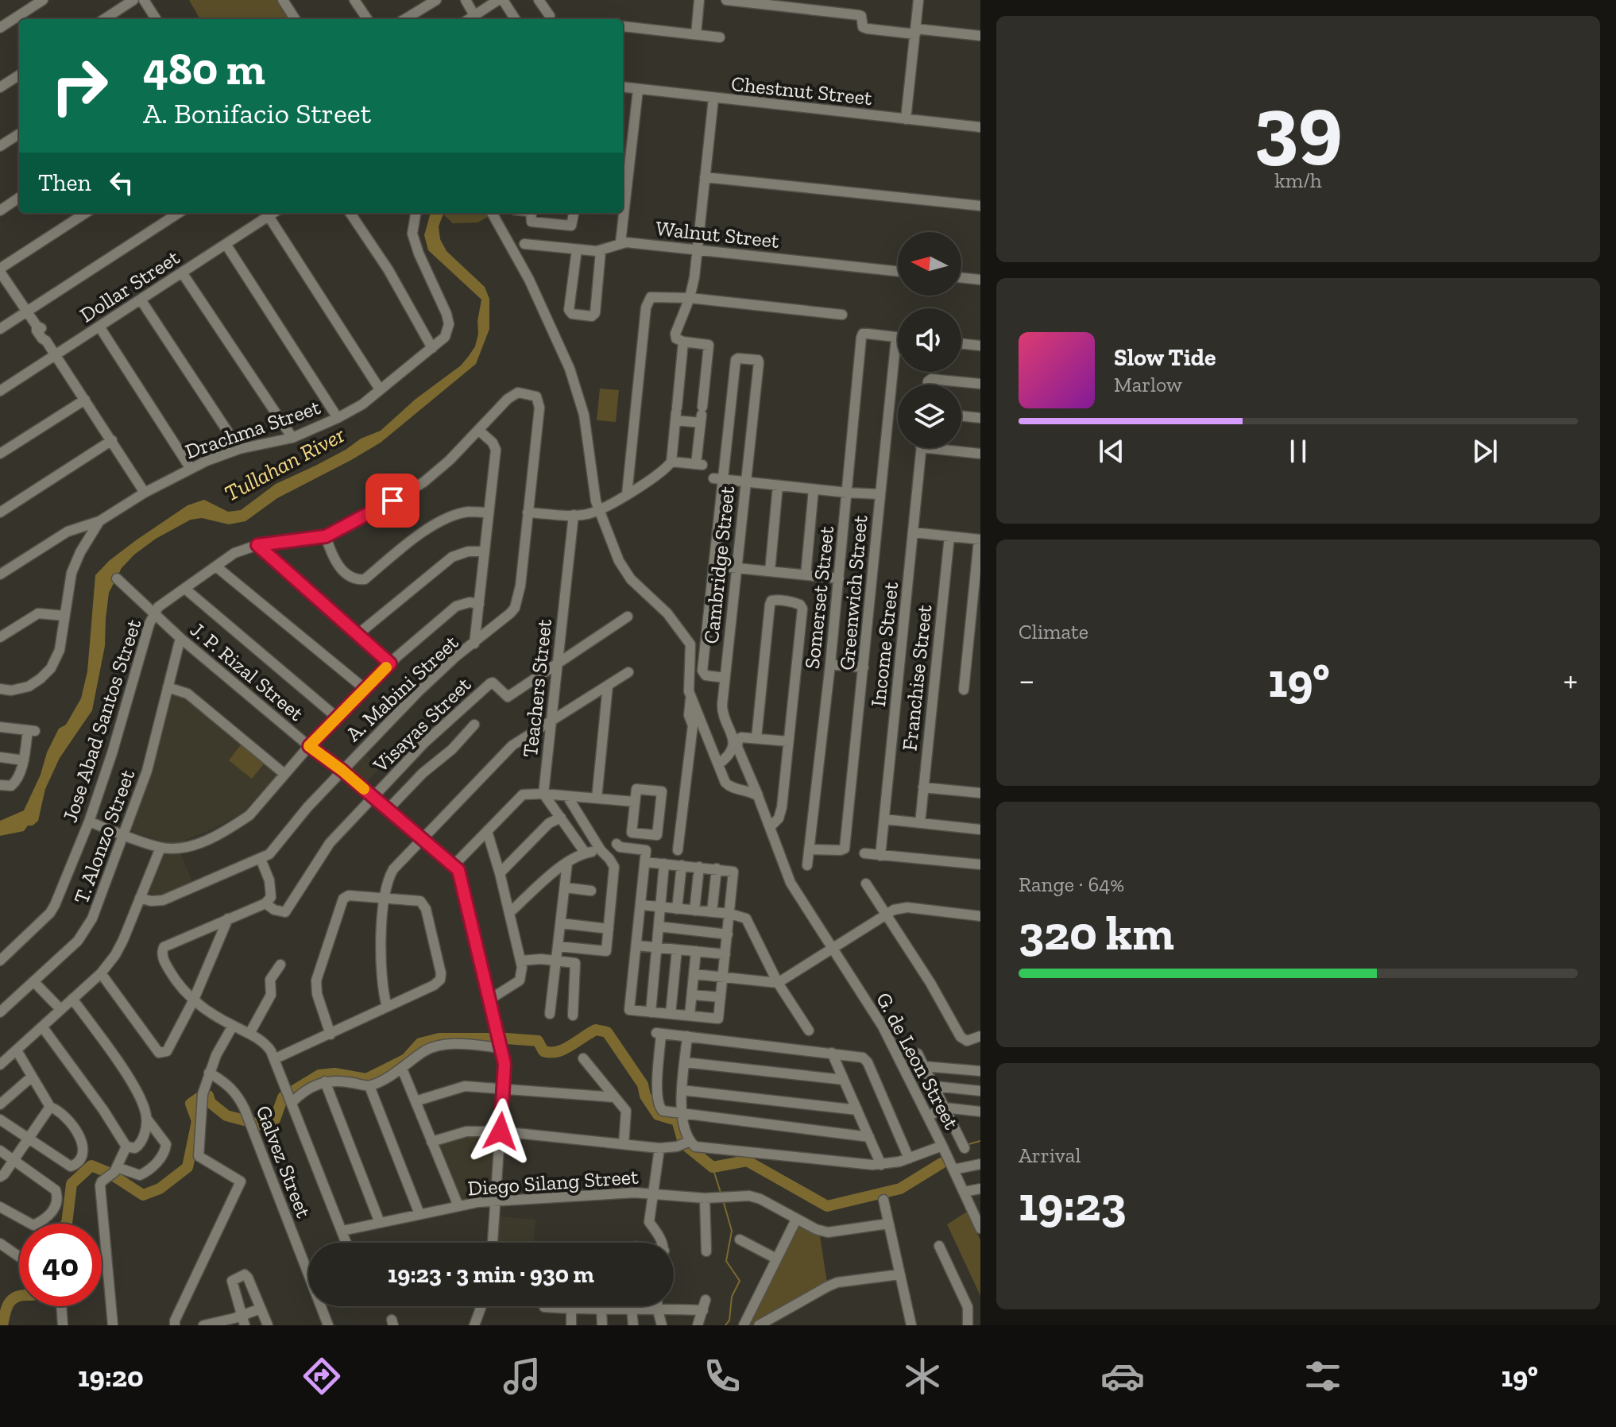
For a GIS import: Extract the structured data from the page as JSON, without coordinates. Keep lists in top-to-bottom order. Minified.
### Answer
{"streets":{"street":["Chestnut Street","Walnut Street","Dollar Street","Drachma Street","Cambridge Street","Greenwich Street","Somerset Street","Income Street","J. P. Rizal Street","Franchise Street","A. Mabini Street","Teachers Street","Jose Abad Santos Street","Visayas Street","T. Alonzo Street","G. de Leon Street","Galvez Street","Diego Silang Street"]},"crossings":[["Greenwich Street","Somerset Street"],["J. P. Rizal Street","A. Mabini Street"],["J. P. Rizal Street","Jose Abad Santos Street"],["J. P. Rizal Street","Visayas Street"],["J. P. Rizal Street","T. Alonzo Street"],["A. Mabini Street","Jose Abad Santos Street"],["Teachers Street","Visayas Street"]],"water":["Tullahan River"],"north":"left","page":{"tile":[["39","km/h"],"Climate",["Range · 64%","320 km"],["Arrival","19:23"]],"turn":["480 m","A. Bonifacio Street"],"then":"Then","song":["Slow Tide","Marlow"],"heat":["−","19°","+"],"limit":"40","trip":"19:23 · 3 min · 930 m","tabs":["19:20","19°"]}}
